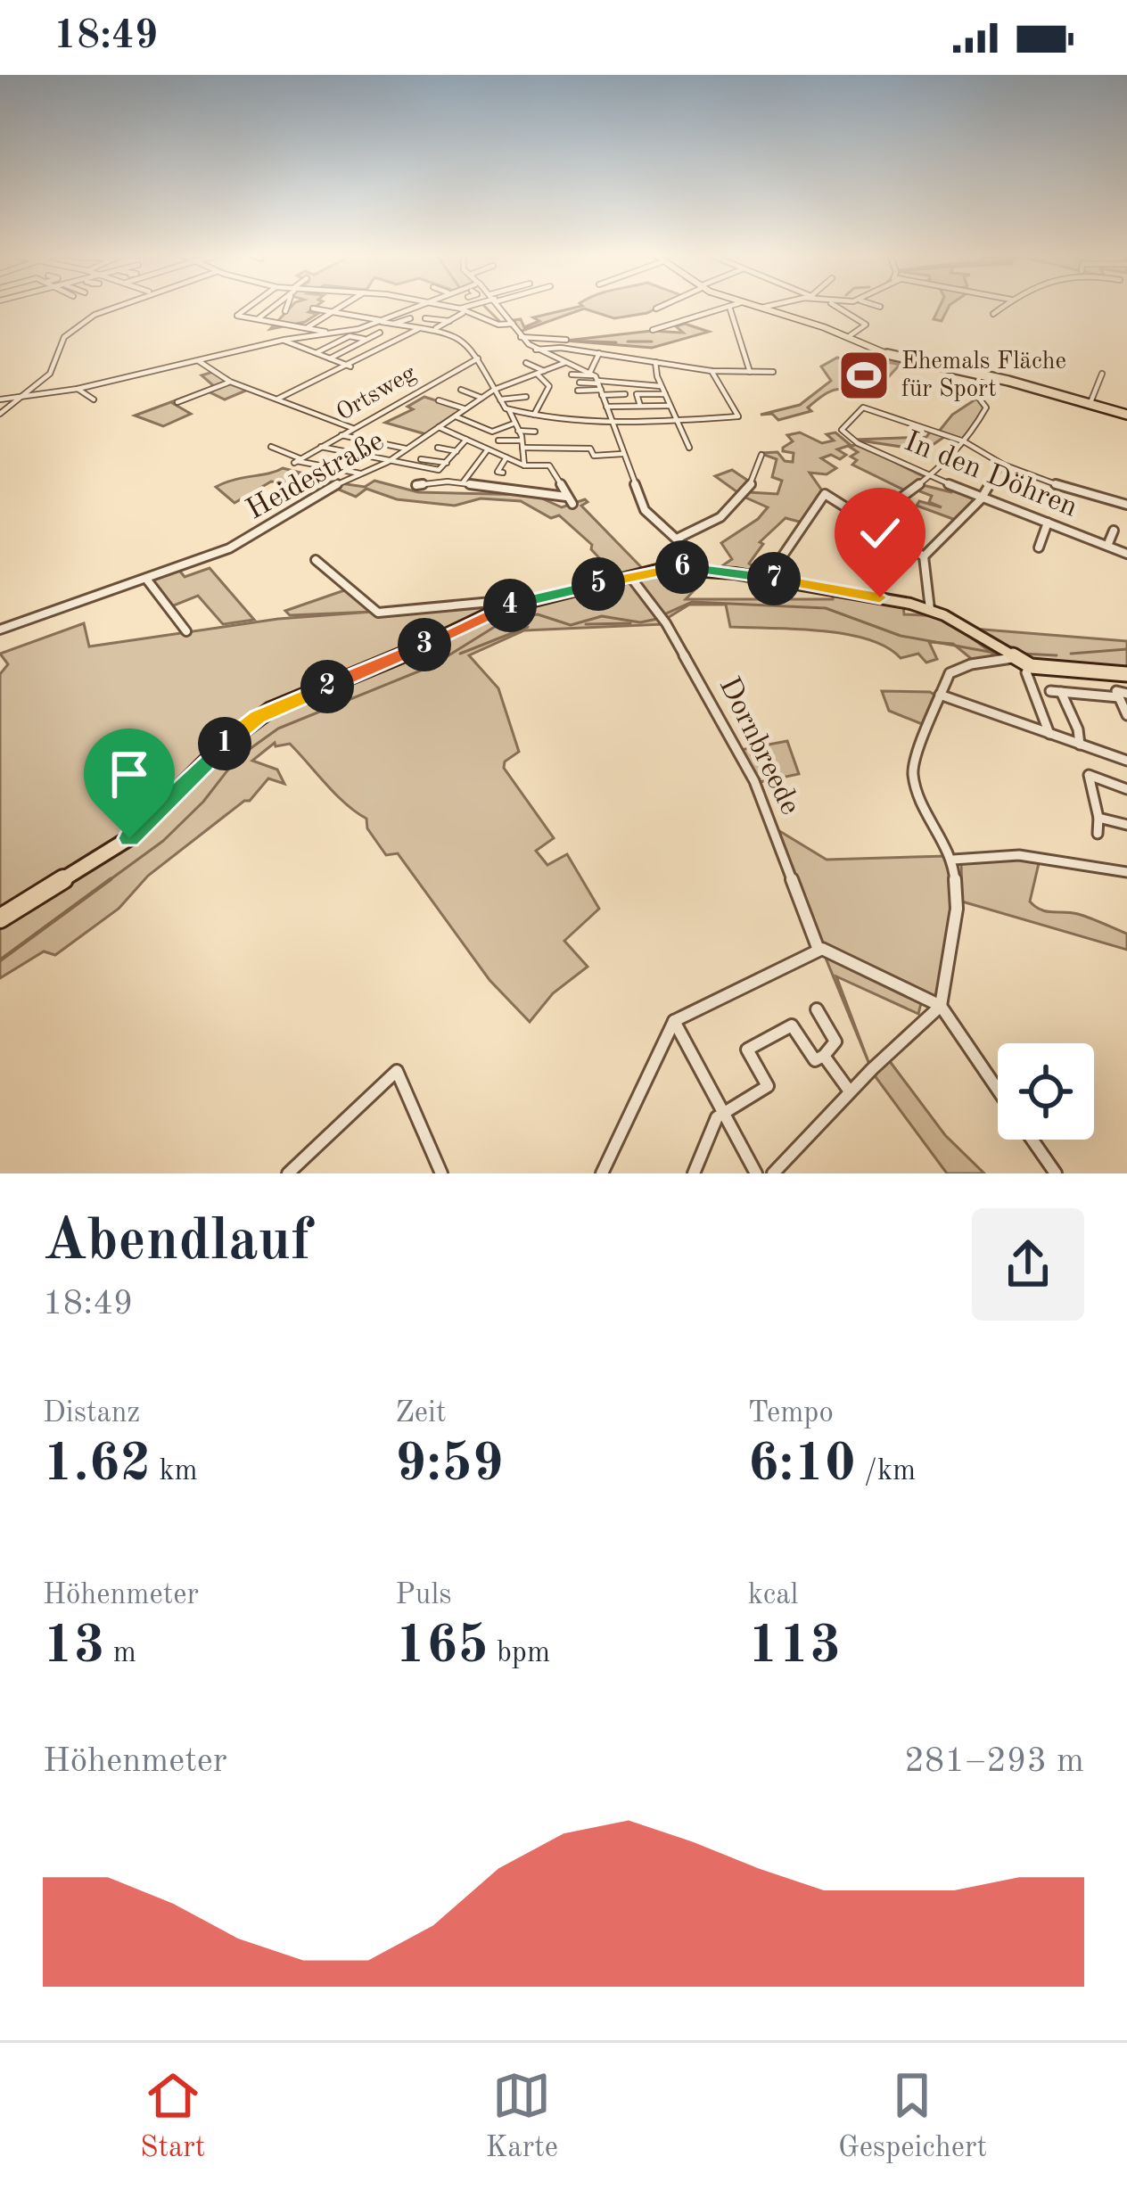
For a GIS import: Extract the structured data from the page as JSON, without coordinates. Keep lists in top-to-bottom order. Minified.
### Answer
{"streets":{"street":["Ortsweg","In den Döhren","Heidestraße","Dornbreede"]},"places":{"sports":["Ehemals Fläche für Sport"]},"page":{"status":"18:49","pins":["6","7","5","4","3","2","1"],"heading":["Abendlauf","18:49"],"stats":[["Distanz","1.62 km"],["Zeit","9:59"],["Tempo","6:10 /km"],["Höhenmeter","13 m"],["Puls","165 bpm"],["kcal","113"]],"chart":["Höhenmeter","281–293 m"],"tabs":["Start","Karte","Gespeichert"]}}
